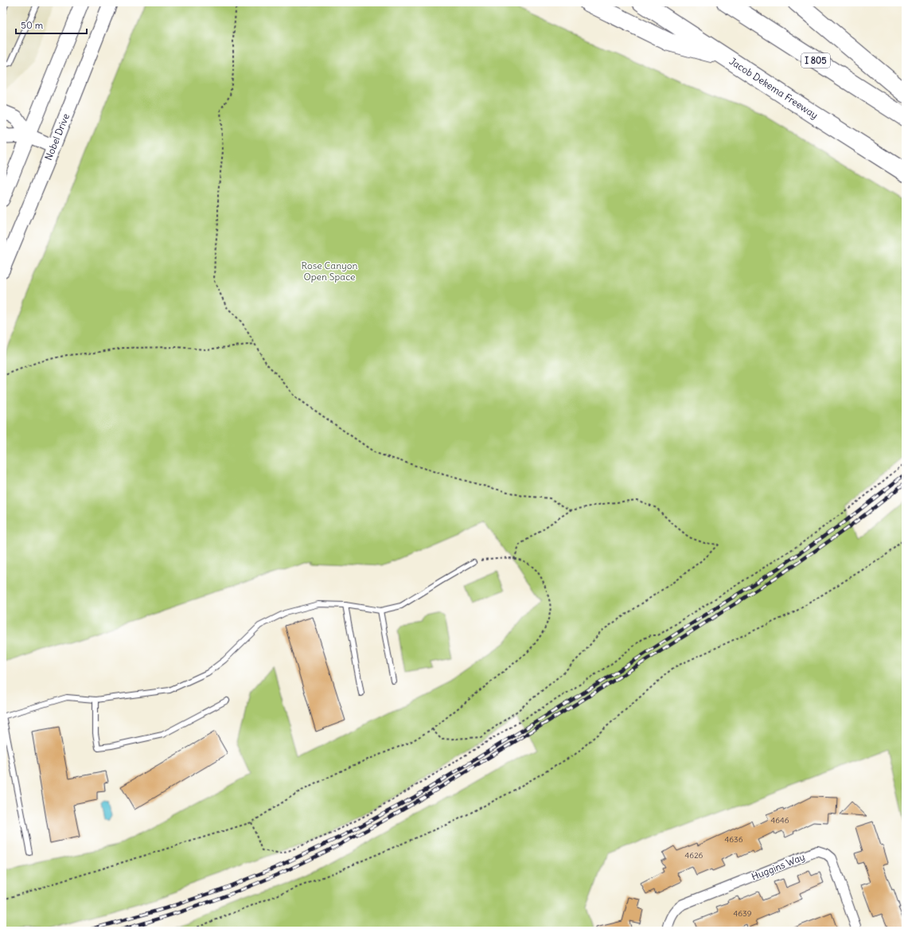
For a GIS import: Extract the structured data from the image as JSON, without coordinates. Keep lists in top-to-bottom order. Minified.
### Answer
{"streets":{"highway":["I 805","Jacob Dekema Freeway"],"main road":["Nobel Drive"],"street":["Huggins Way"]},"parks":["Rose Canyon Open Space"],"house_numbers":["4646","4636","4626","4639"],"scale_bar":"50 m"}
